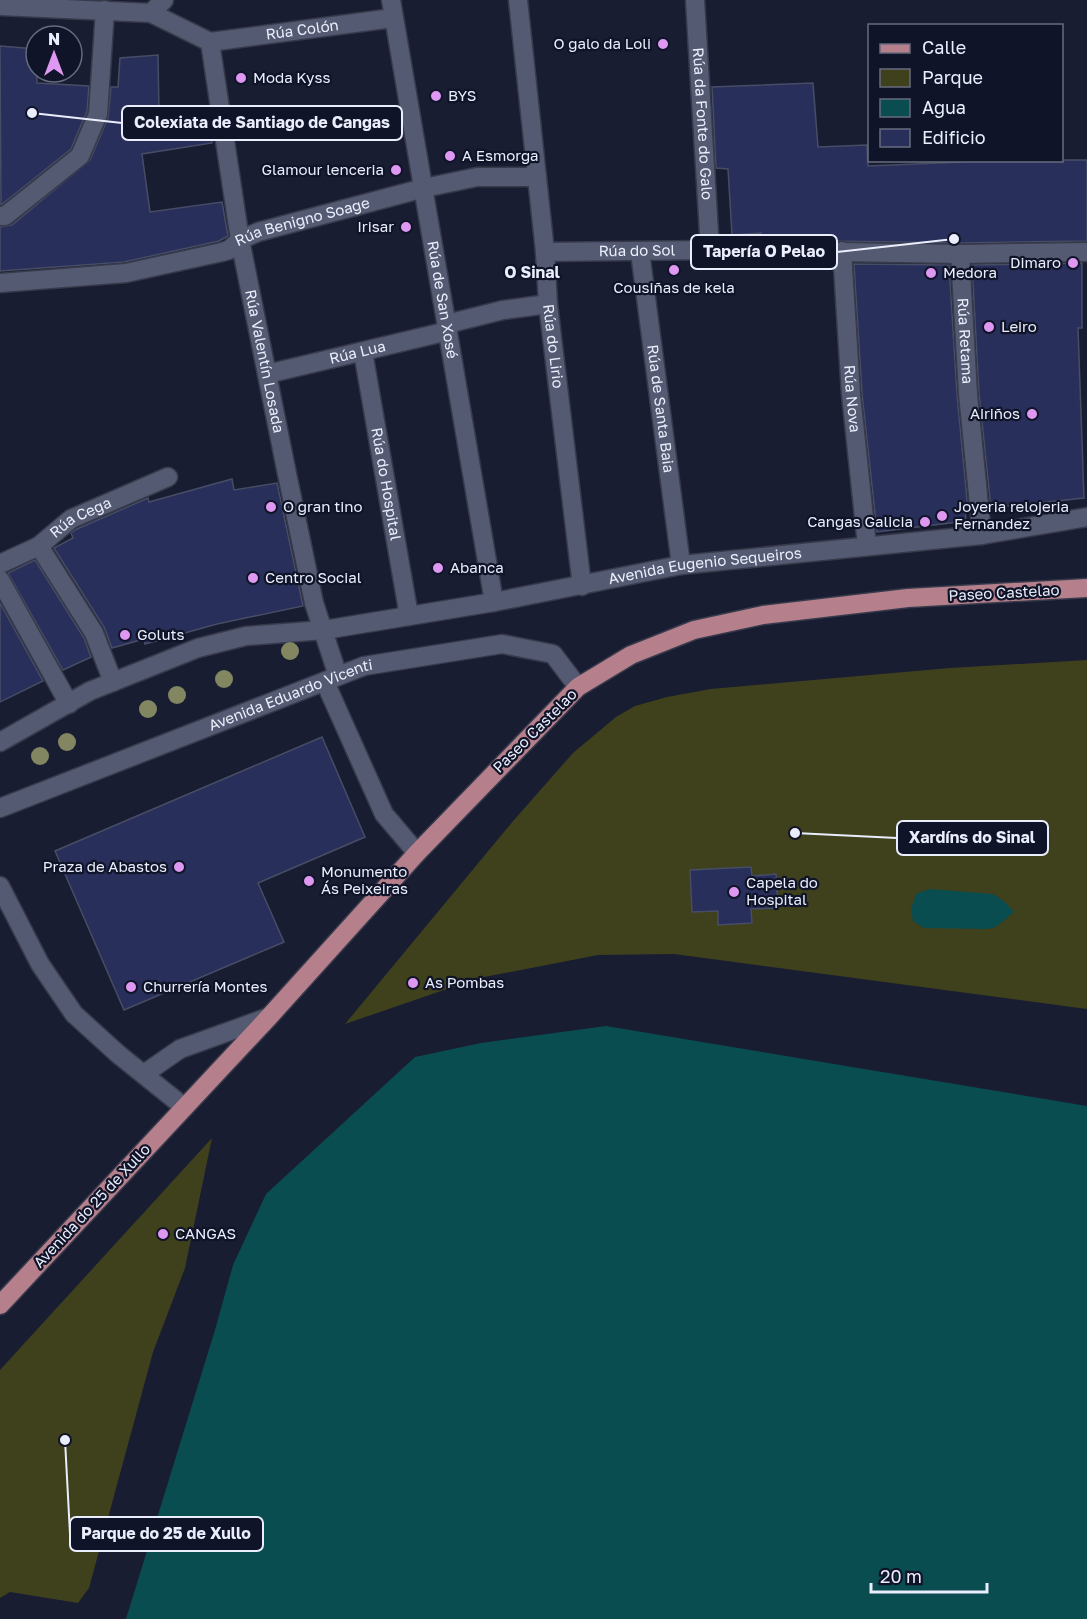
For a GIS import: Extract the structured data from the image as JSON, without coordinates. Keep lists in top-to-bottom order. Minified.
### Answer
{"streets":{"main road":["Paseo Castelao","Avenida do 25 de Xullo"],"street":["Rúa Colón","Rúa da Fonte do Galo","Rúa Benigno Soage","Rúa do Sol","Rúa de San Xosé","Rúa Retama","Rúa do Lirio","Rúa Lua","Rúa Valentín Losada","Rúa Nova","Rúa de Santa Baia","Rúa do Hospital","Rúa Cega","Avenida Eugenio Sequeiros","Avenida Eduardo Vicenti"]},"crossings":[["Rúa Colón","Rúa de San Xosé"],["Rúa Colón","Rúa Valentín Losada"],["Rúa da Fonte do Galo","Rúa do Sol"],["Rúa Benigno Soage","Rúa de San Xosé"],["Rúa Benigno Soage","Rúa do Lirio"],["Rúa Benigno Soage","Rúa Valentín Losada"],["Rúa do Sol","Rúa Retama"],["Rúa do Sol","Rúa do Lirio"],["Rúa do Sol","Rúa Nova"],["Rúa do Sol","Rúa de Santa Baia"],["Rúa de San Xosé","Rúa Lua"],["Rúa de San Xosé","Avenida Eugenio Sequeiros"],["Rúa Retama","Avenida Eugenio Sequeiros"],["Rúa do Lirio","Rúa Lua"],["Rúa do Lirio","Avenida Eugenio Sequeiros"],["Rúa Lua","Rúa Valentín Losada"],["Rúa Lua","Rúa do Hospital"],["Rúa Valentín Losada","Avenida Eugenio Sequeiros"],["Rúa Valentín Losada","Paseo Castelao"],["Rúa Valentín Losada","Avenida Eduardo Vicenti"],["Rúa Nova","Avenida Eugenio Sequeiros"],["Rúa de Santa Baia","Avenida Eugenio Sequeiros"],["Rúa do Hospital","Avenida Eugenio Sequeiros"],["Paseo Castelao","Avenida Eduardo Vicenti"],["Paseo Castelao","Avenida do 25 de Xullo"]],"districts":["O Sinal"],"places":["O galo da Loli","Moda Kyss","BYS","Colexiata de Santiago de Cangas","A Esmorga","Glamour lenceria","Irisar","Tapería O Pelao","Dimaro","Cousiñas de kela","Medora","Leiro","Airiños","O gran tino","Joyeria relojeria Fernandez","Cangas Galicia","Abanca","Centro Social","Goluts","Xardíns do Sinal","Praza de Abastos","Monumento Ás Peixeiras","Capela do Hospital","As Pombas","Churrería Montes","CANGAS","Parque do 25 de Xullo"],"legend":["Calle","Parque","Agua","Edificio"],"scale_bar":"20 m","north":"top"}
